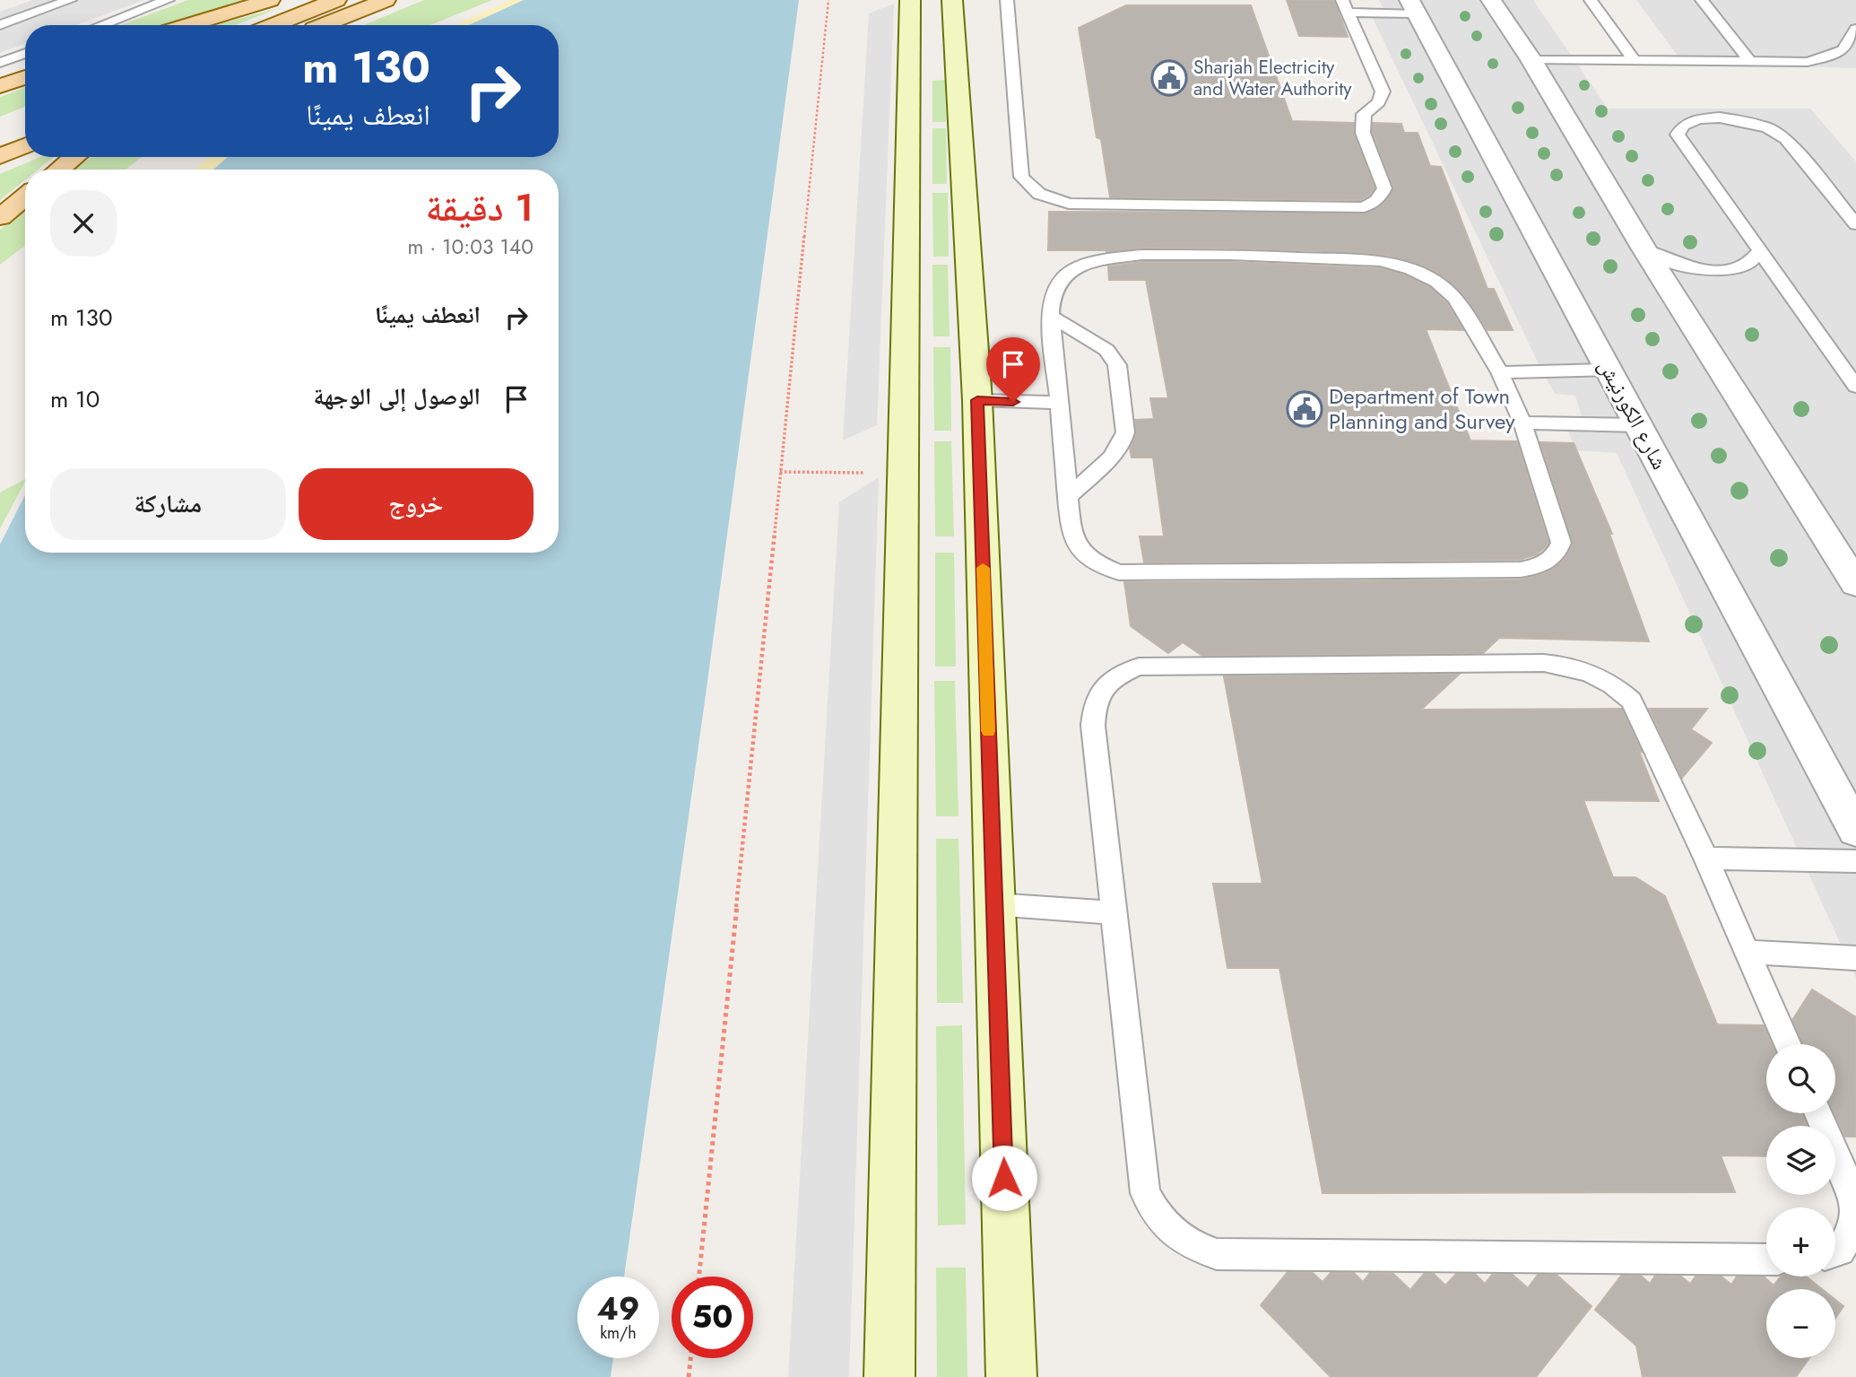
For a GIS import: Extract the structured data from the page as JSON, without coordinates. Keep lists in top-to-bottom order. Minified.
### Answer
{"streets":{"street":["شارع الكورنيش"]},"places":{"public building":["Sharjah Electricity and Water Authority","Department of Town Planning and Survey"]},"page":{"turn":["130 m","انعطف يمينًا"],"heading":["1 دقيقة","140 m · 10:03"],"list":[{"name":"انعطف يمينًا","value":"130 m"},{"name":"الوصول إلى الوجهة","value":"10 m"}],"buttons":["خروج","مشاركة"],"map_buttons":["+","−"],"speed":"49 km/h","limit":"50"}}
